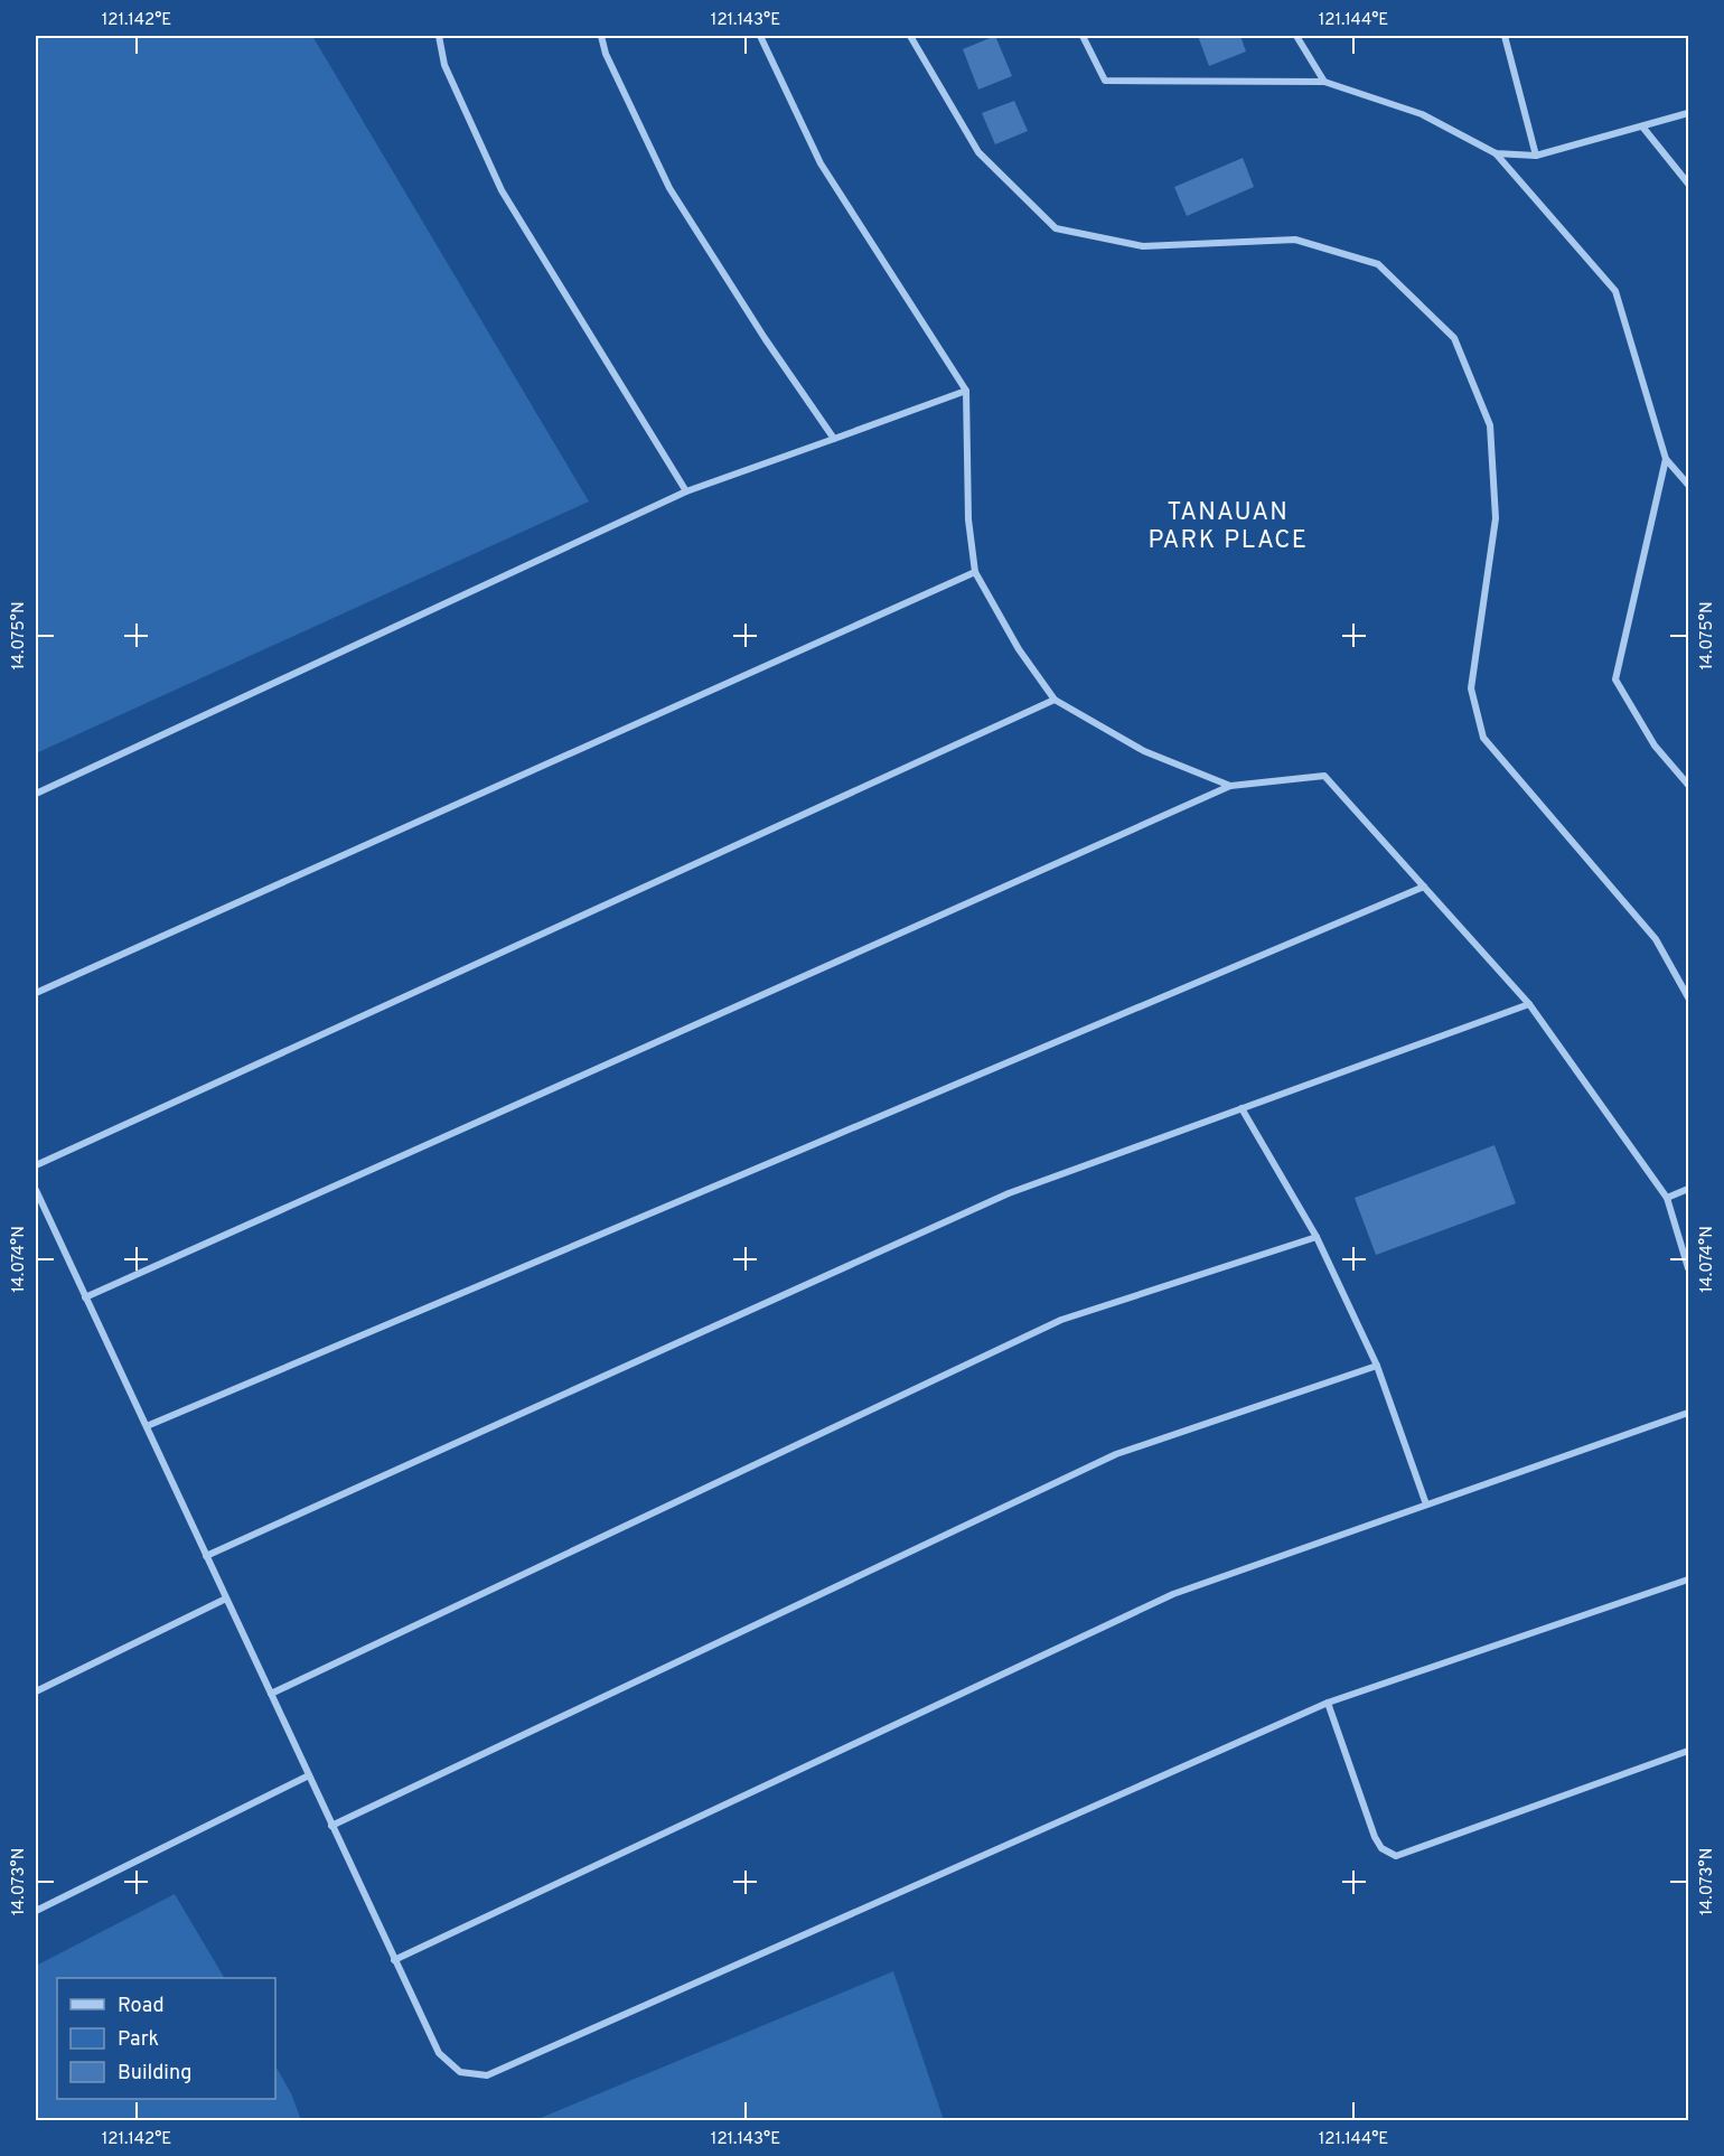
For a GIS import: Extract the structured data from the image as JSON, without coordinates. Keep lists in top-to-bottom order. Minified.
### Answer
{"districts":["TANAUAN PARK PLACE"],"legend":["Road","Park","Building"],"coordinates":["121.142°E","121.143°E","121.144°E","14.075°N","14.074°N","14.073°N"]}
